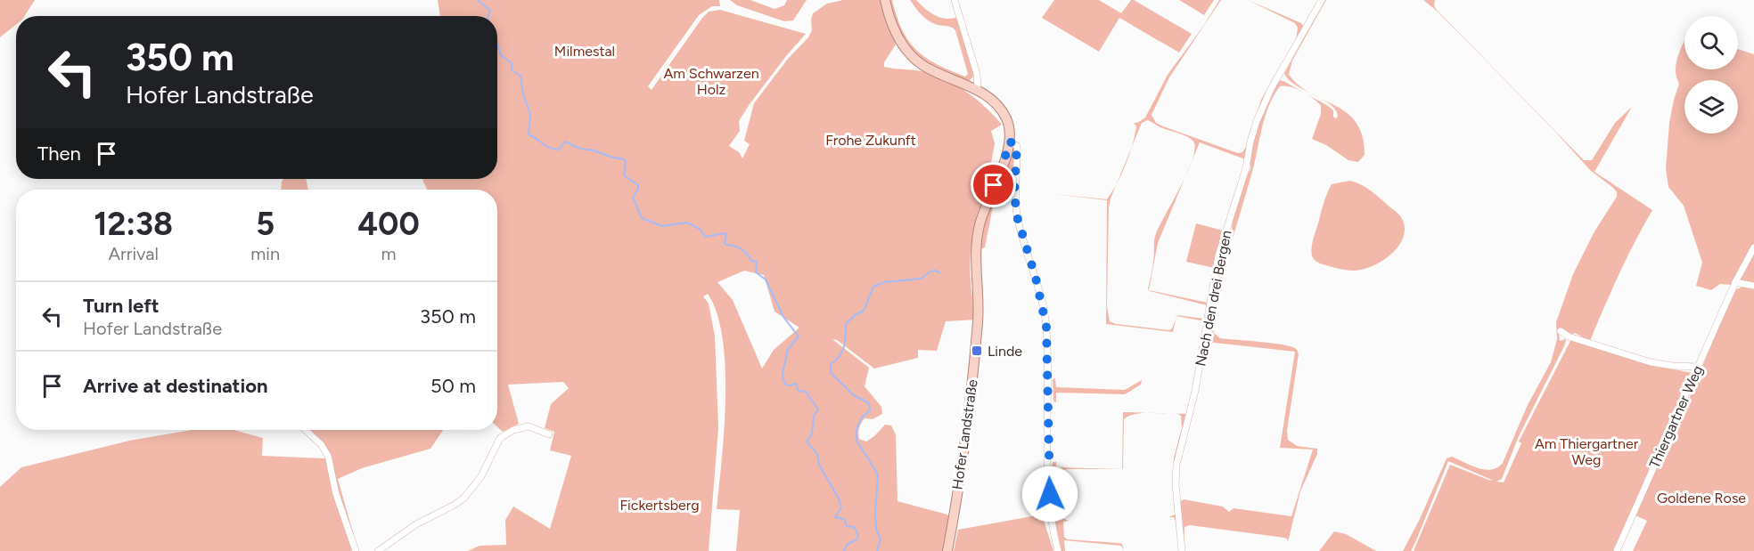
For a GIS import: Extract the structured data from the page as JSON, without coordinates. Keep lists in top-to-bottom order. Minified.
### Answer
{"streets":{"main road":["Hofer Landstraße"],"street":["Nach den drei Bergen","Thiergartner Weg"]},"parks":["Milmestal","Am Schwarzen Holz","Frohe Zukunft","Am Thiergartner Weg","Goldene Rose","Fickertsberg"],"places":{"transit":["Linde"]},"page":{"turn":["350 m","Hofer Landstraße"],"then":"Then","eta":["12:38","Arrival","5","min","400","m"],"list":[{"name":"Turn left","note":"Hofer Landstraße","value":"350 m"},{"name":"Arrive at destination","value":"50 m"}]}}
